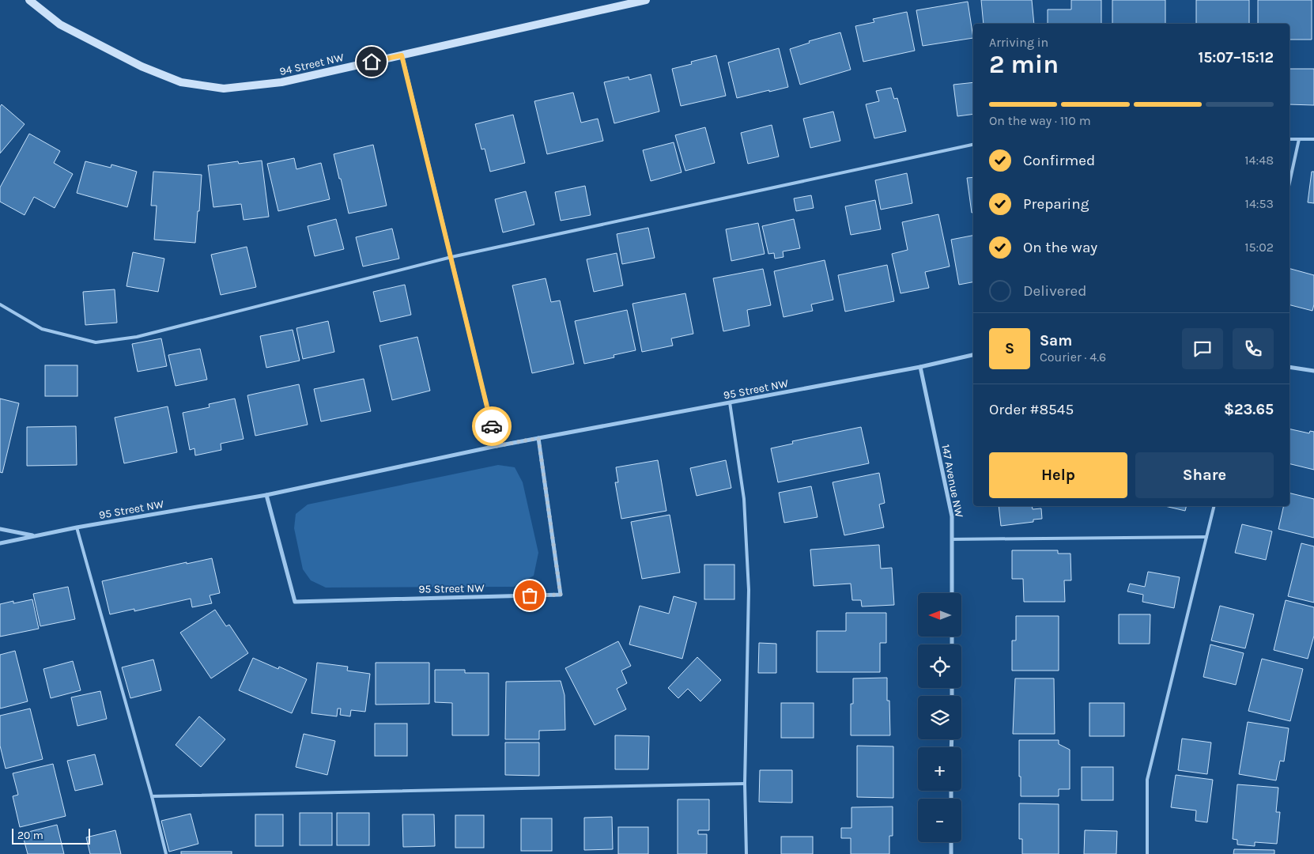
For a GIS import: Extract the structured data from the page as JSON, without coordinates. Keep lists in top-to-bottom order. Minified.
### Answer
{"streets":{"street":["94 Street NW","95 Street NW","147 Avenue NW"]},"crossings":[["95 Street NW","147 Avenue NW"]],"scale_bar":"20 m","north":"left","page":{"heading":["2 min","Arriving in","15:07–15:12"],"panel":["Sam","Courier · 4.6","Order #8545","$23.65"],"bar":"On the way · 110 m","list":[["Confirmed","14:48"],["Preparing","14:53"],["On the way","15:02"],"Delivered"],"round":"S","buttons":["Help","Share"],"map_buttons":["+","−"],"scale":"20 m"}}
